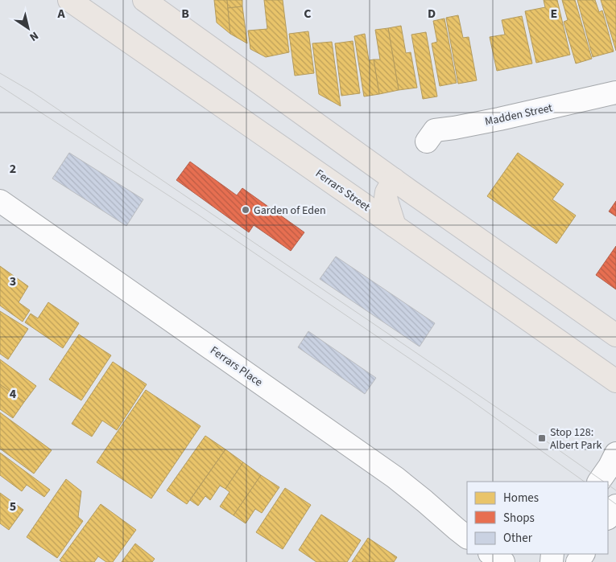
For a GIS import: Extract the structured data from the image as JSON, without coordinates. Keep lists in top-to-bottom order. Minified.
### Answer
{"streets":{"main road":["Ferrars Street"],"street":["Madden Street","Ferrars Place"]},"places":{"other":["Garden of Eden"],"transit":["Stop 128: Albert Park"]},"legend":["Homes","Shops","Other"],"north":"bottom right","grid":{"columns":["A","B","C","D","E"],"rows":["2","3","4","5"]}}
